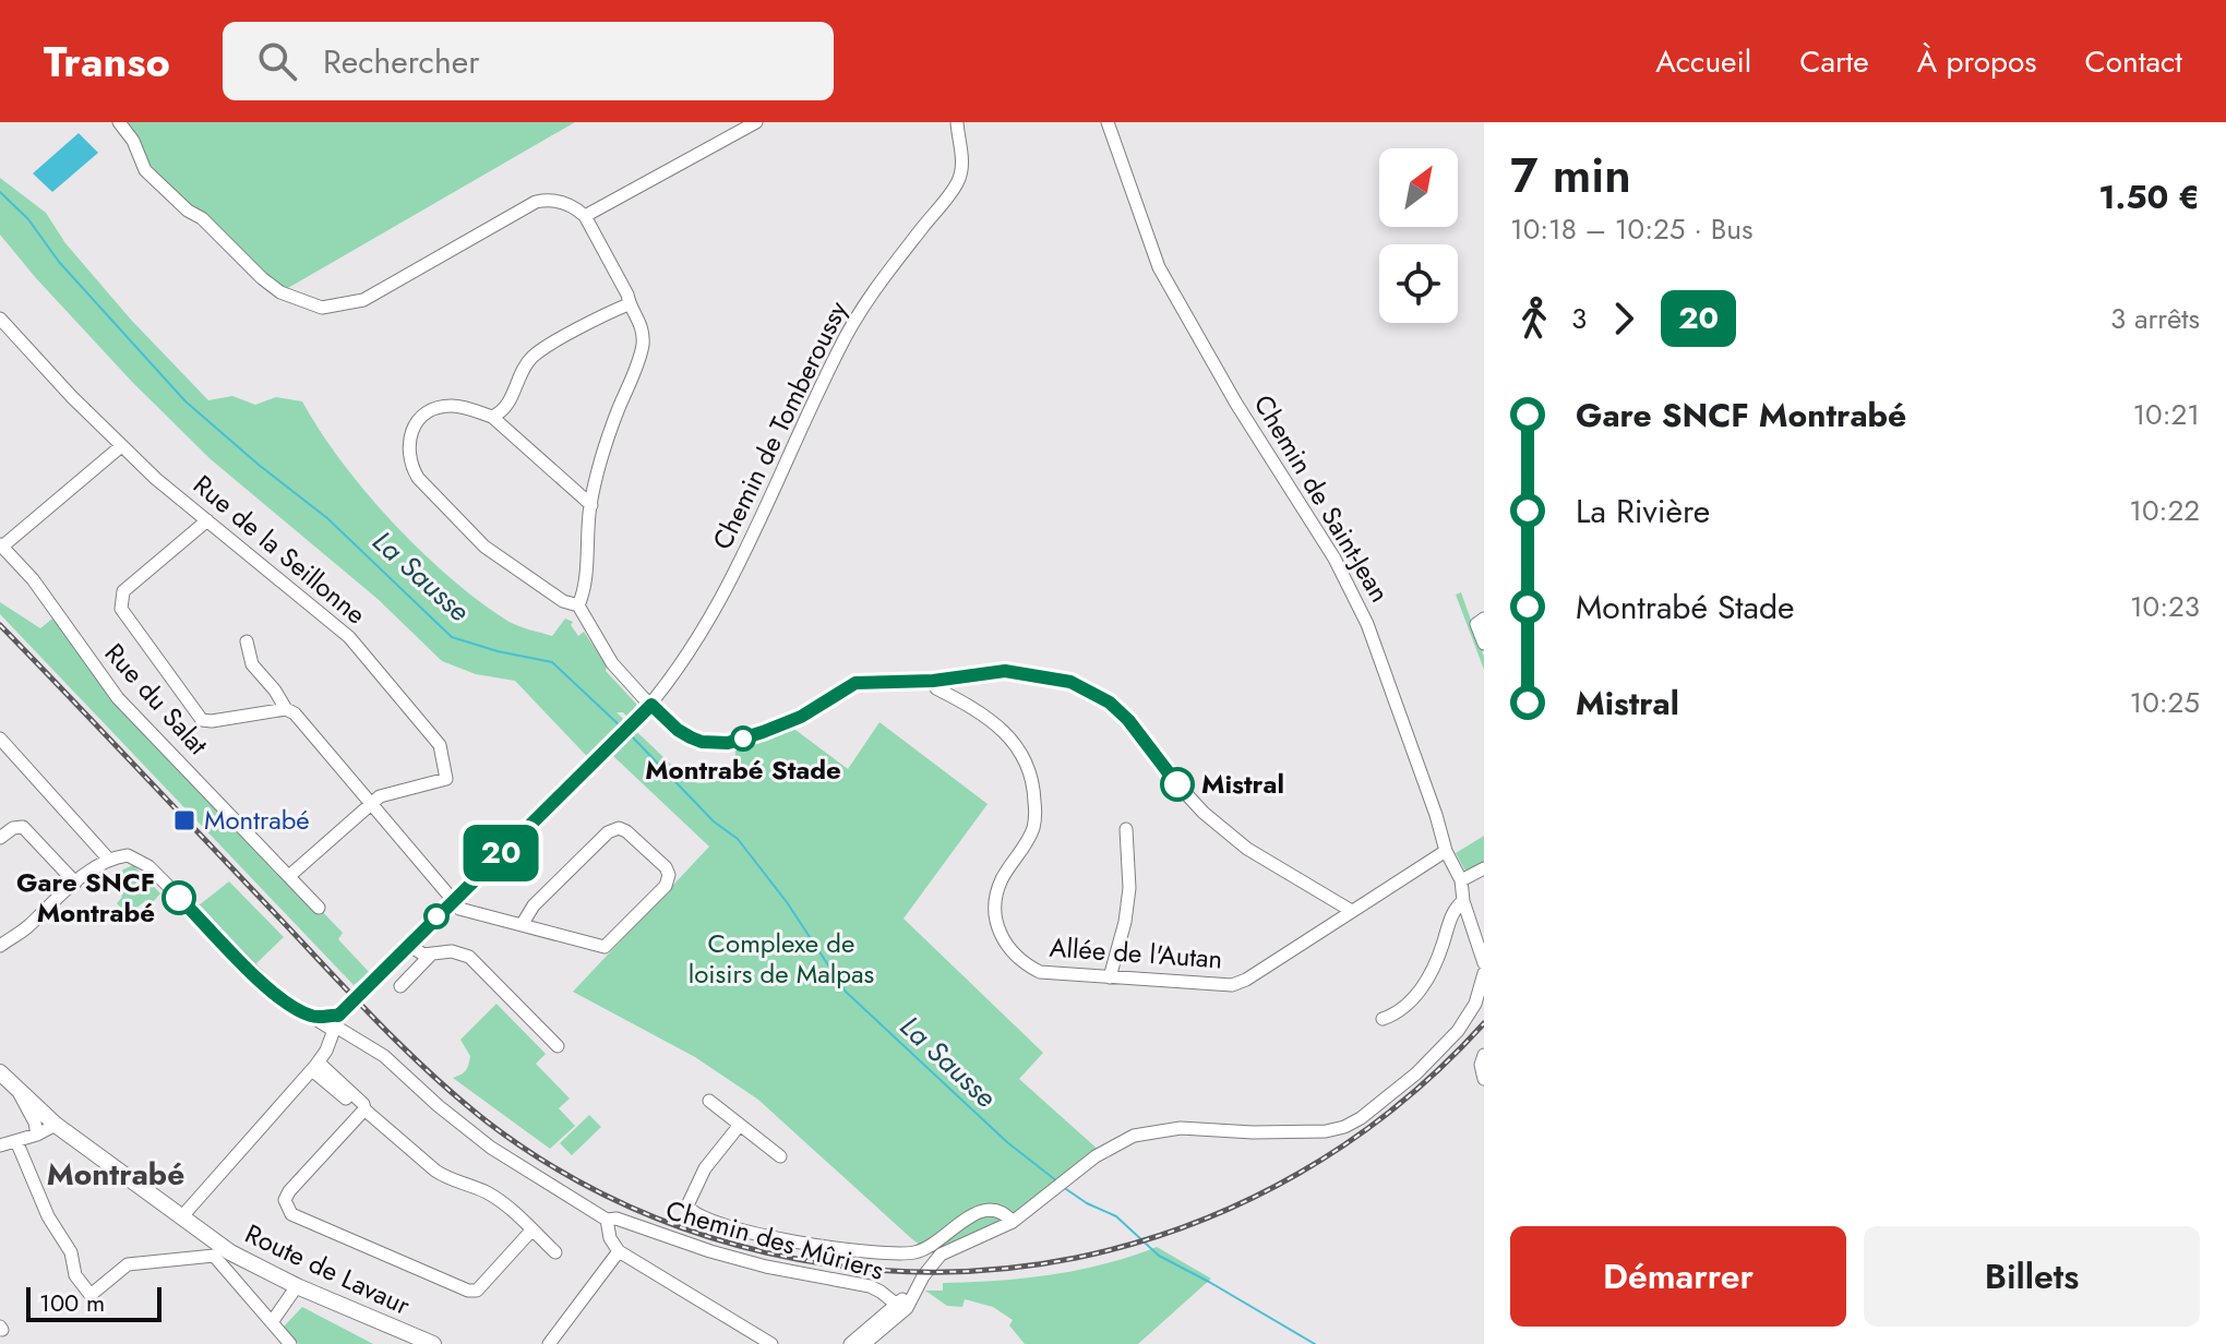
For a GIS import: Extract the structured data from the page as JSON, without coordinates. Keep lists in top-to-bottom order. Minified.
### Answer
{"streets":{"main road":["Route de Lavaur"],"street":["Chemin de Tomberoussy","Chemin de Saint-Jean","Rue de la Seillonne","Rue du Salat","Allée de l'Autan","Chemin des Mûriers"]},"crossings":[["Chemin de Tomberoussy","Chemin des Mûriers"],["Chemin de Saint-Jean","Allée de l'Autan"]],"districts":["Montrabé"],"water":["La Sausse"],"parks":["Complexe de loisirs de Malpas"],"places":{"other":["Montrabé Stade","Mistral","Gare SNCF Montrabé"],"transit":["Montrabé"]},"lines":["bus line 20"],"scale_bar":"100 m","north":"top right","page":{"header":"Transo","search":"Rechercher","nav":["Accueil","Carte","À propos","Contact"],"on_map":"20","heading":["7 min","10:18 – 10:25 · Bus","1.50 €"],"legs":["3","20","3 arrêts"],"list":[{"name":"Gare SNCF Montrabé","value":"10:21"},{"name":"La Rivière","value":"10:22"},{"name":"Montrabé Stade","value":"10:23"},{"name":"Mistral","value":"10:25"}],"buttons":["Démarrer","Billets"],"scale":"100 m"}}
